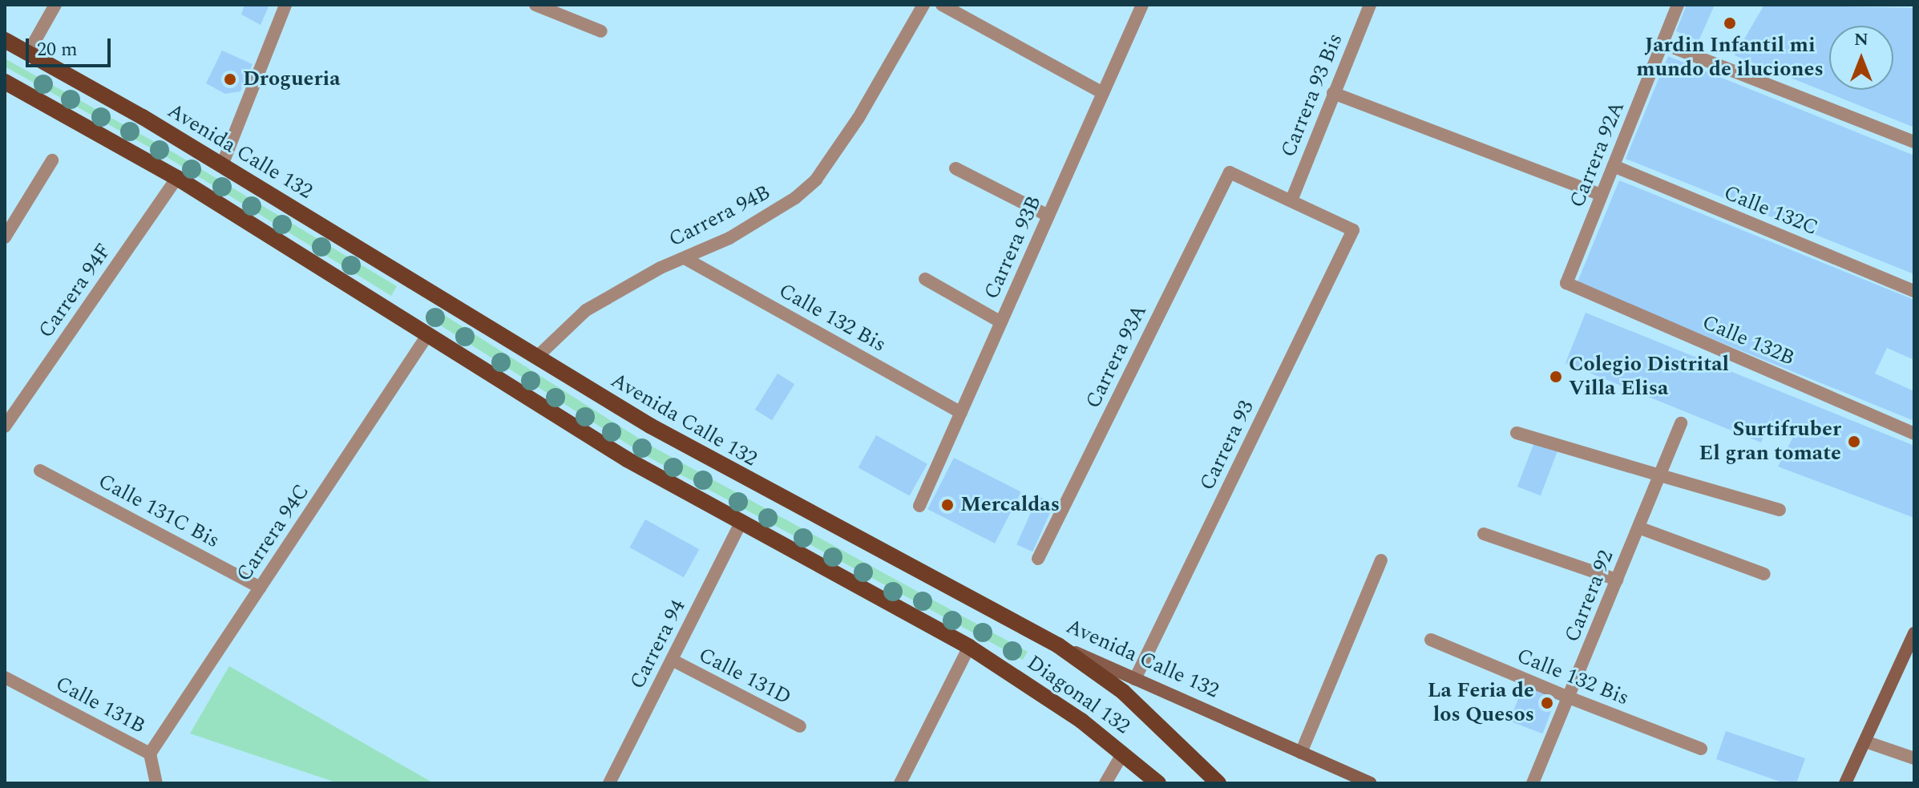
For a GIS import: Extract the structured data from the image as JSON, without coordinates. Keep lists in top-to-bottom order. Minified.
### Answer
{"streets":{"main road":["Avenida Calle 132","Diagonal 132"],"street":["Carrera 93 Bis","Carrera 92A","Calle 132C","Carrera 94B","Carrera 93B","Carrera 94F","Calle 132 Bis","Calle 132B","Carrera 93A","Carrera 93","Calle 131C Bis","Carrera 94C","Carrera 92","Carrera 94","Calle 131D","Calle 131B"]},"crossings":[["Carrera 93 Bis","Carrera 93A"],["Carrera 93 Bis","Carrera 93"],["Avenida Calle 132","Carrera 94B"],["Avenida Calle 132","Carrera 93"],["Avenida Calle 132","Diagonal 132"],["Carrera 92A","Calle 132C"],["Carrera 92A","Calle 132B"],["Carrera 94B","Calle 132 Bis"],["Carrera 93B","Calle 132 Bis"],["Calle 132 Bis","Carrera 92"],["Carrera 93A","Carrera 93"],["Calle 131C Bis","Carrera 94C"],["Carrera 94C","Calle 131B"],["Carrera 94","Calle 131D"]],"places":["Jardin Infantil mi mundo de iluciones","Drogueria","Colegio Distrital Villa Elisa","Surtifruber El gran tomate","Mercaldas","La Feria de los Quesos"],"scale_bar":"20 m","north":"top"}
